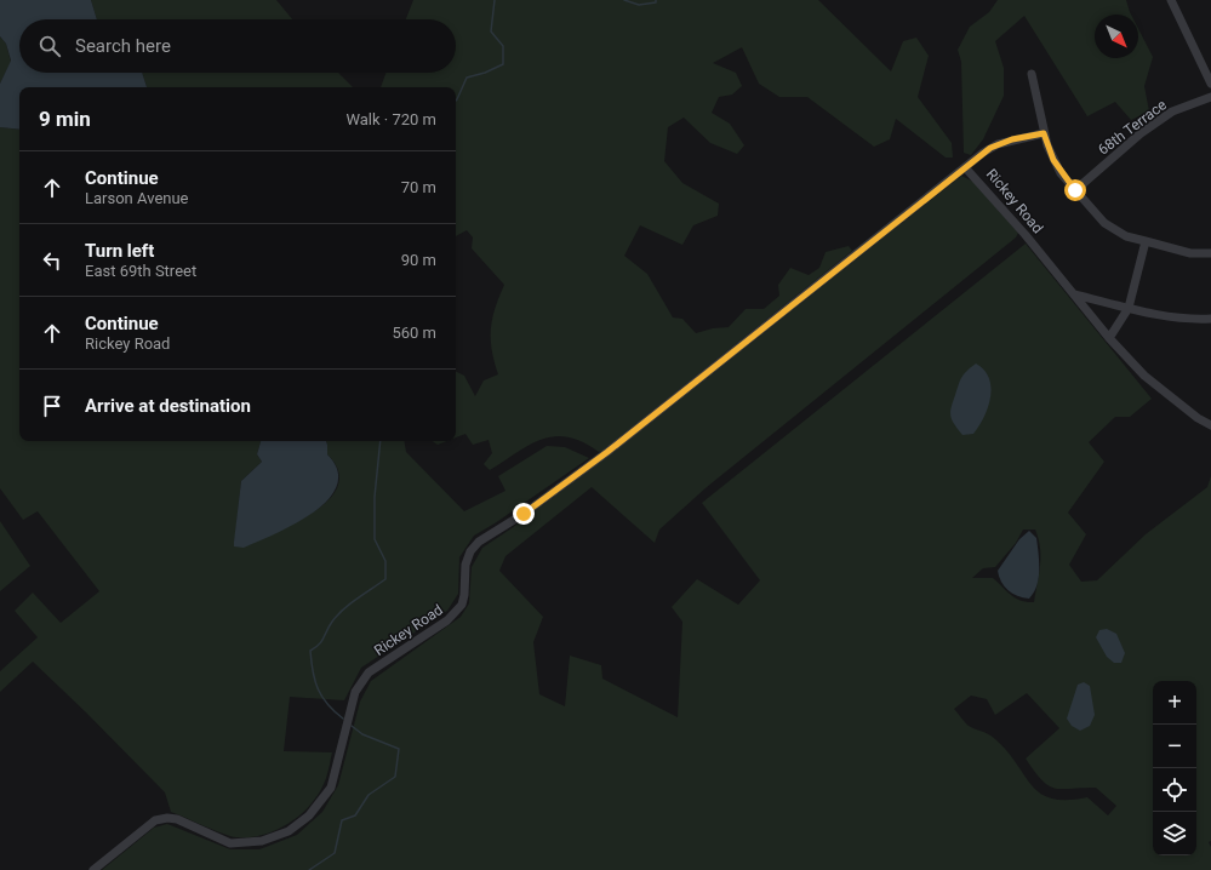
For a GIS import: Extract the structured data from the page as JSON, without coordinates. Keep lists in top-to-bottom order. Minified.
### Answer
{"streets":{"street":["68th Terrace","Rickey Road"]},"north":"bottom right","page":{"search":"Search here","heading":["9 min","Walk · 720 m"],"list":[["Continue","Larson Avenue","70 m"],["Turn left","East 69th Street","90 m"],["Continue","Rickey Road","560 m"],"Arrive at destination"],"map_buttons":["+","−"]}}
